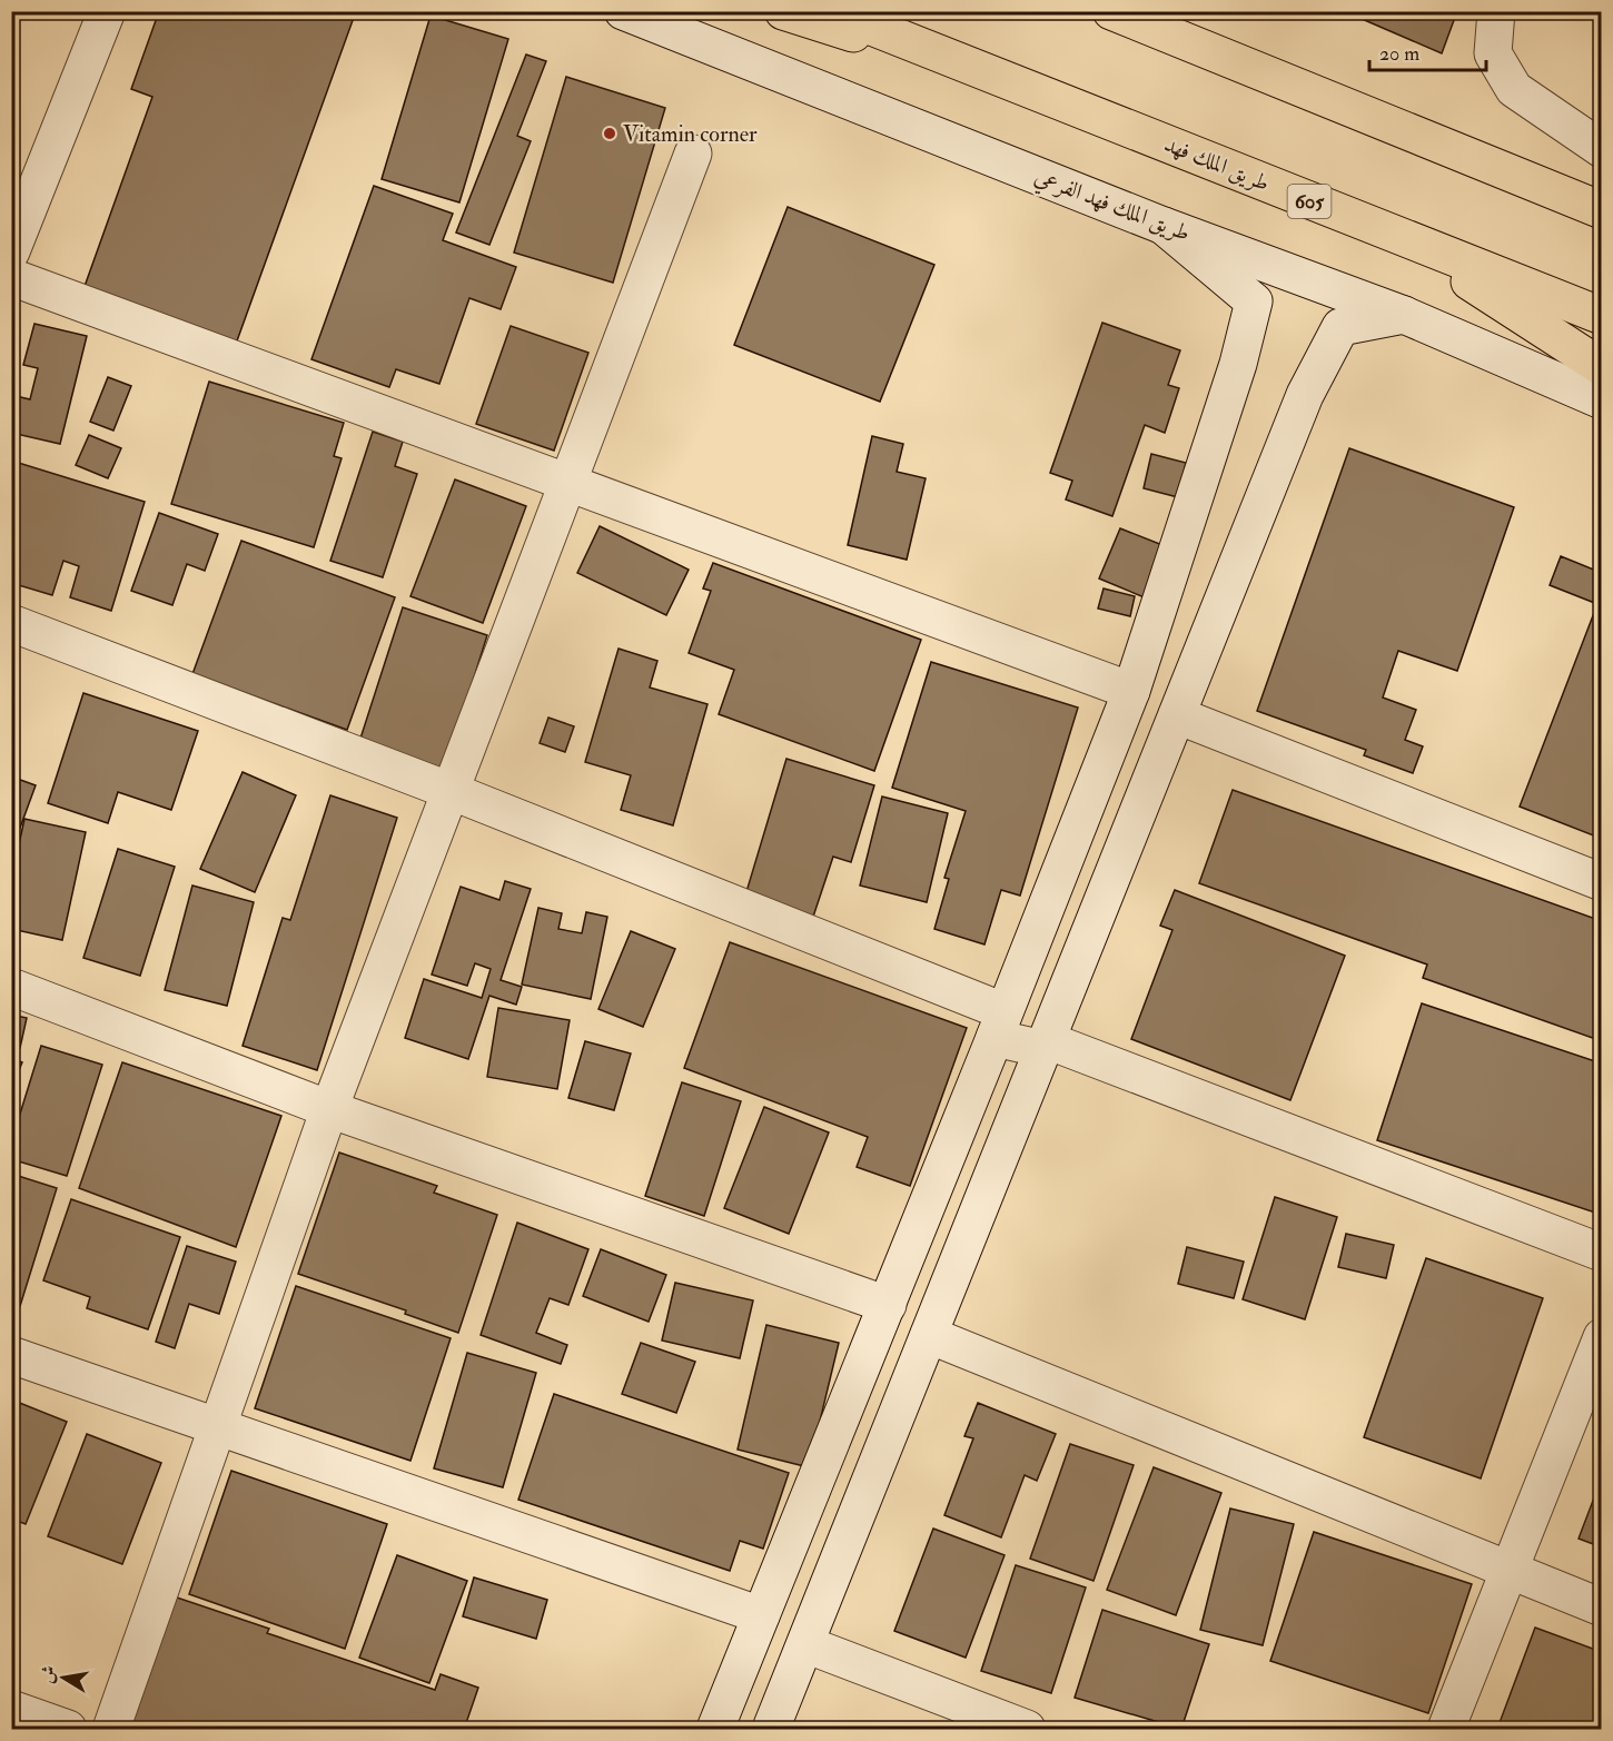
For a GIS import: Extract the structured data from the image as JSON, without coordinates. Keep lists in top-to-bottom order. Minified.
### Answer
{"streets":{"highway":["طريق الملك فهد","605"],"street":["طريق الملك فهد الفرعي"]},"places":["Vitamin corner"],"scale_bar":"20 m","north":"left"}
